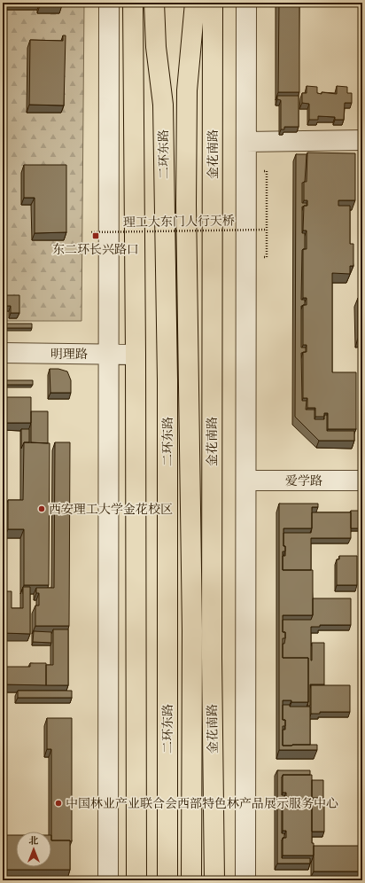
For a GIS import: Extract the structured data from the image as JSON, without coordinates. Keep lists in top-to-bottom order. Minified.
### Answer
{"streets":{"main road":["二环东路","金花南路"],"street":["明理路","爱学路"],"path":["理工大东门人行天桥"]},"places":{"transit":["东二环长兴路口"],"other":["西安理工大学金花校区","中国林业产业联合会西部特色林产品展示服务中心"]},"north":"top"}
